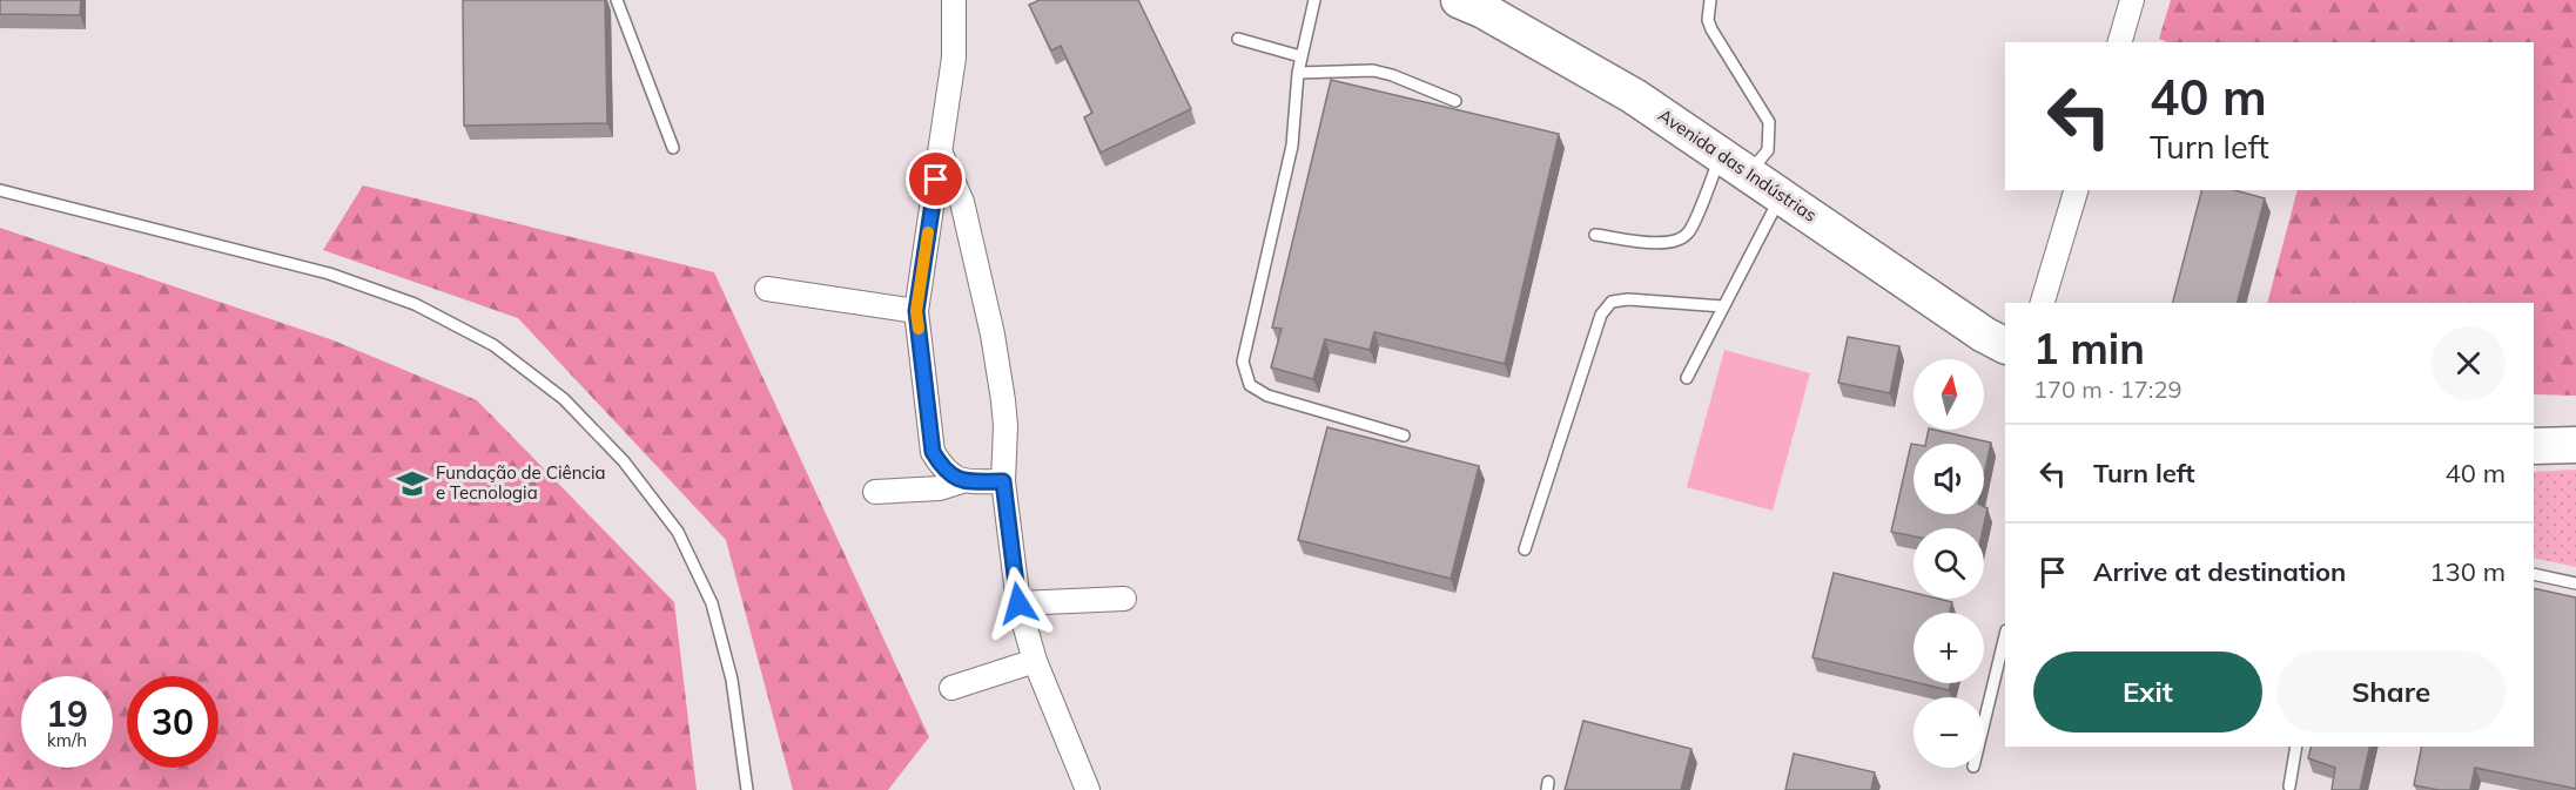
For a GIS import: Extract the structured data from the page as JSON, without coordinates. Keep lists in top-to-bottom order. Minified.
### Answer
{"streets":{"main road":["Avenida das Indústrias"]},"places":{"school or university":["Fundação de Ciência e Tecnologia"]},"north":"top","page":{"turn":["40 m","Turn left"],"heading":["1 min","170 m · 17:29"],"map_buttons":["+","−"],"list":[{"name":"Turn left","value":"40 m"},{"name":"Arrive at destination","value":"130 m"}],"buttons":["Exit","Share"],"speed":"19 km/h","limit":"30"}}
